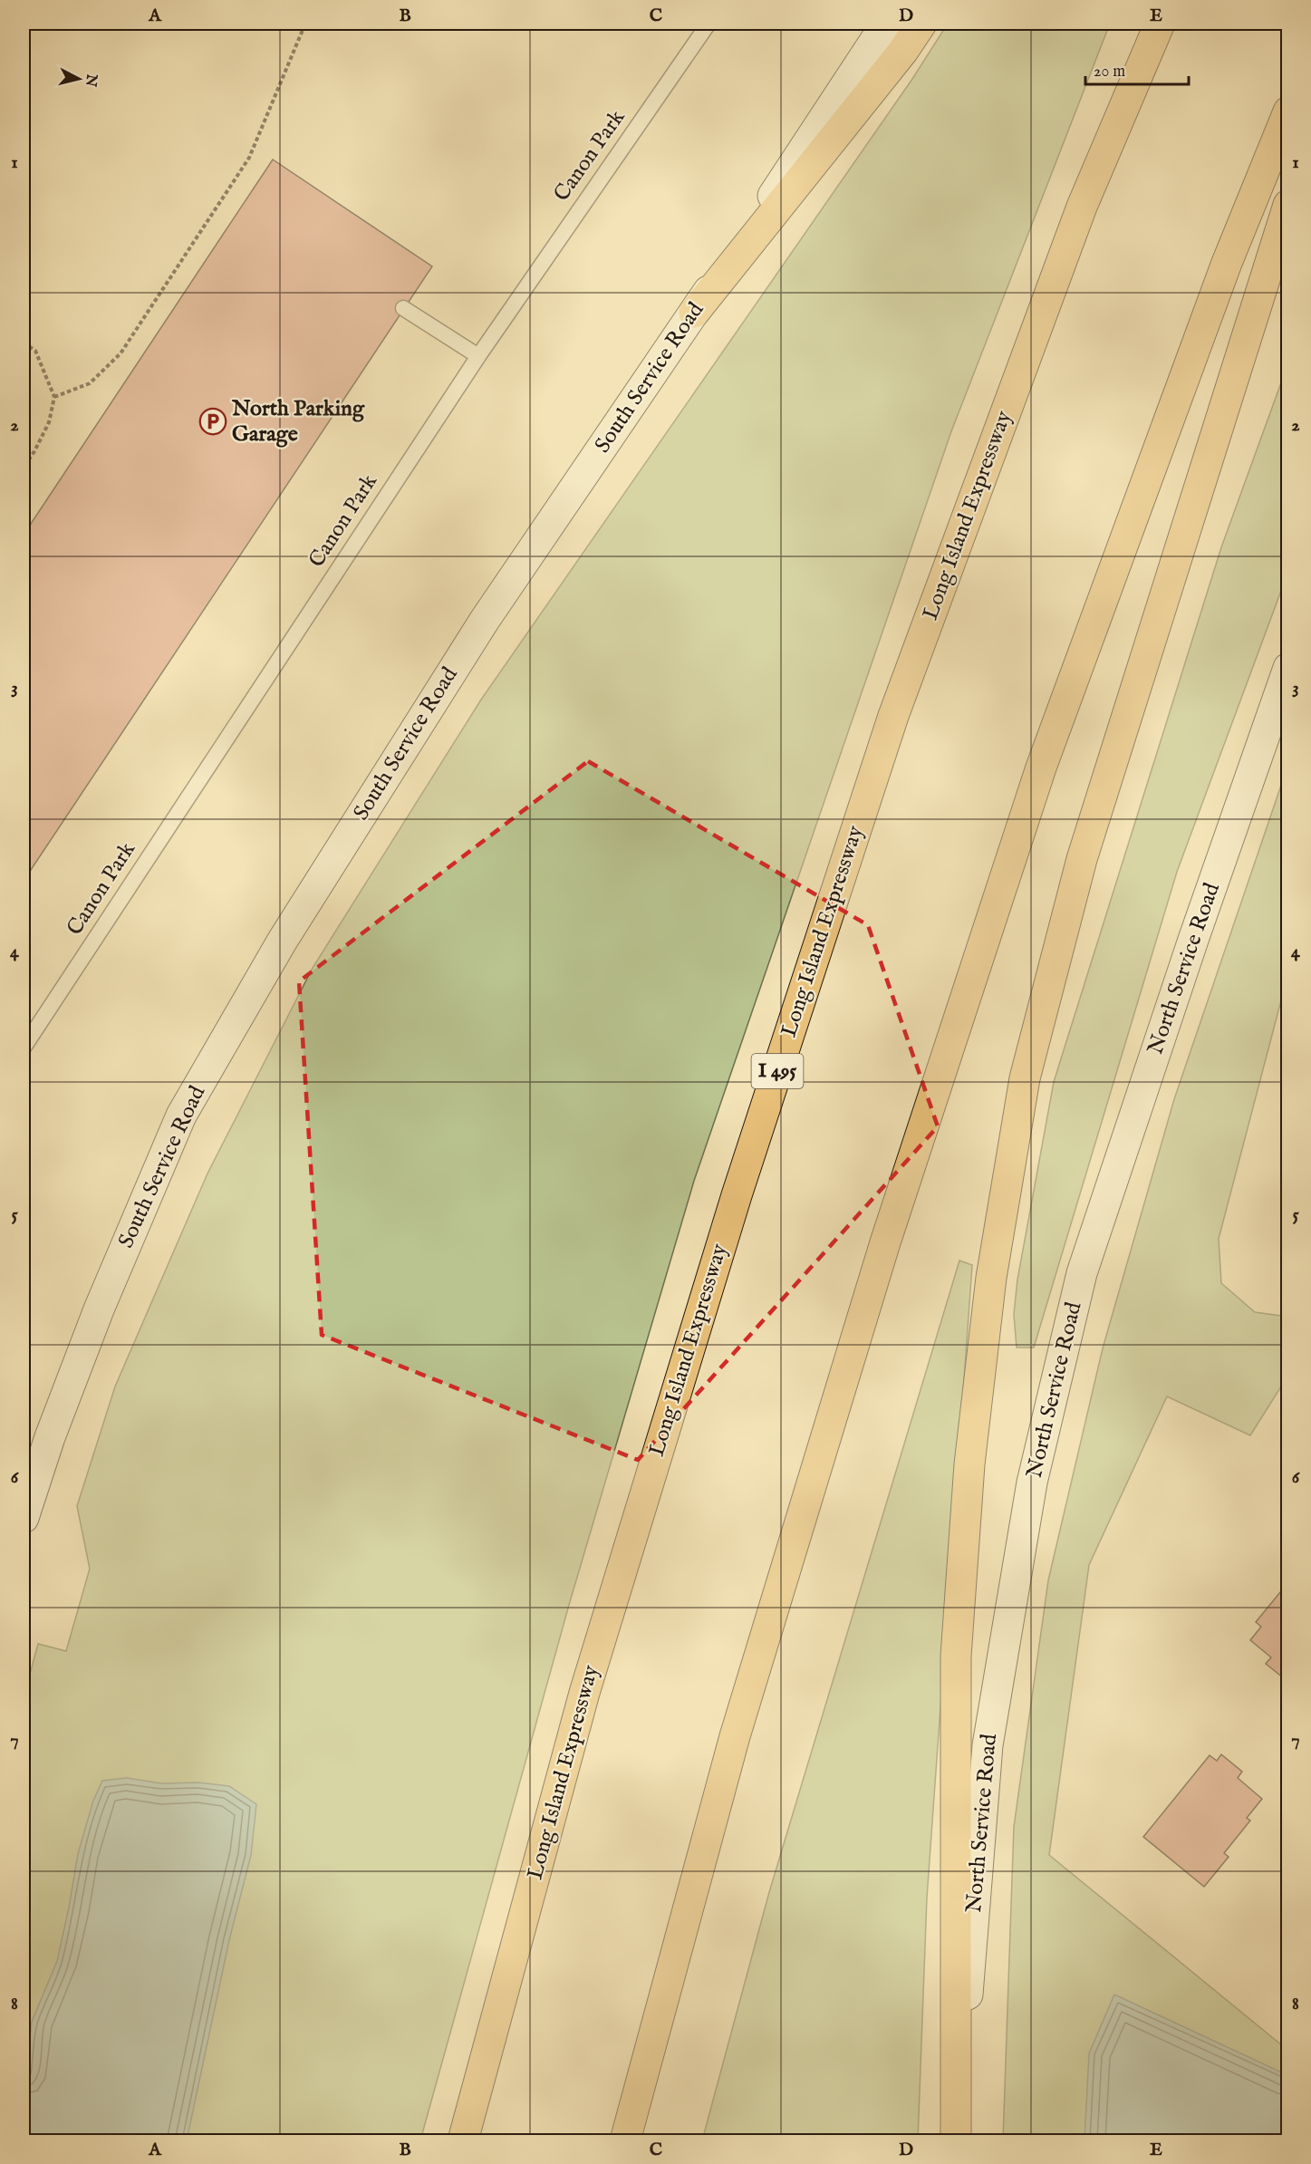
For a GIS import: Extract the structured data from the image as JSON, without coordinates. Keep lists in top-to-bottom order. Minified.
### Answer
{"streets":{"highway":["Long Island Expressway","I 495"],"main road":["South Service Road","North Service Road"],"lane":["Canon Park"]},"places":{"parking":["North Parking Garage"]},"scale_bar":"20 m","north":"right","grid":{"columns":["A","B","C","D","E"],"rows":["1","2","3","4","5","6","7","8"]}}
